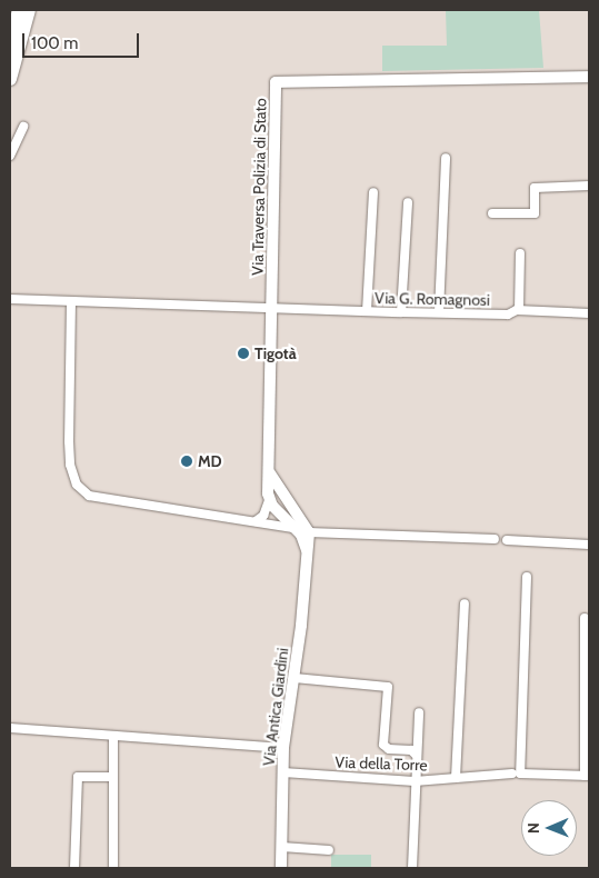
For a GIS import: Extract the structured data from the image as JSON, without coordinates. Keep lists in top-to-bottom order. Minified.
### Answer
{"streets":{"street":["Via Traversa Polizia di Stato","Via G. Romagnosi","Via Antica Giardini","Via della Torre"]},"crossings":[["Via Traversa Polizia di Stato","Via G. Romagnosi"],["Via Antica Giardini","Via della Torre"]],"places":["Tigotà","MD"],"scale_bar":"100 m","north":"left"}
